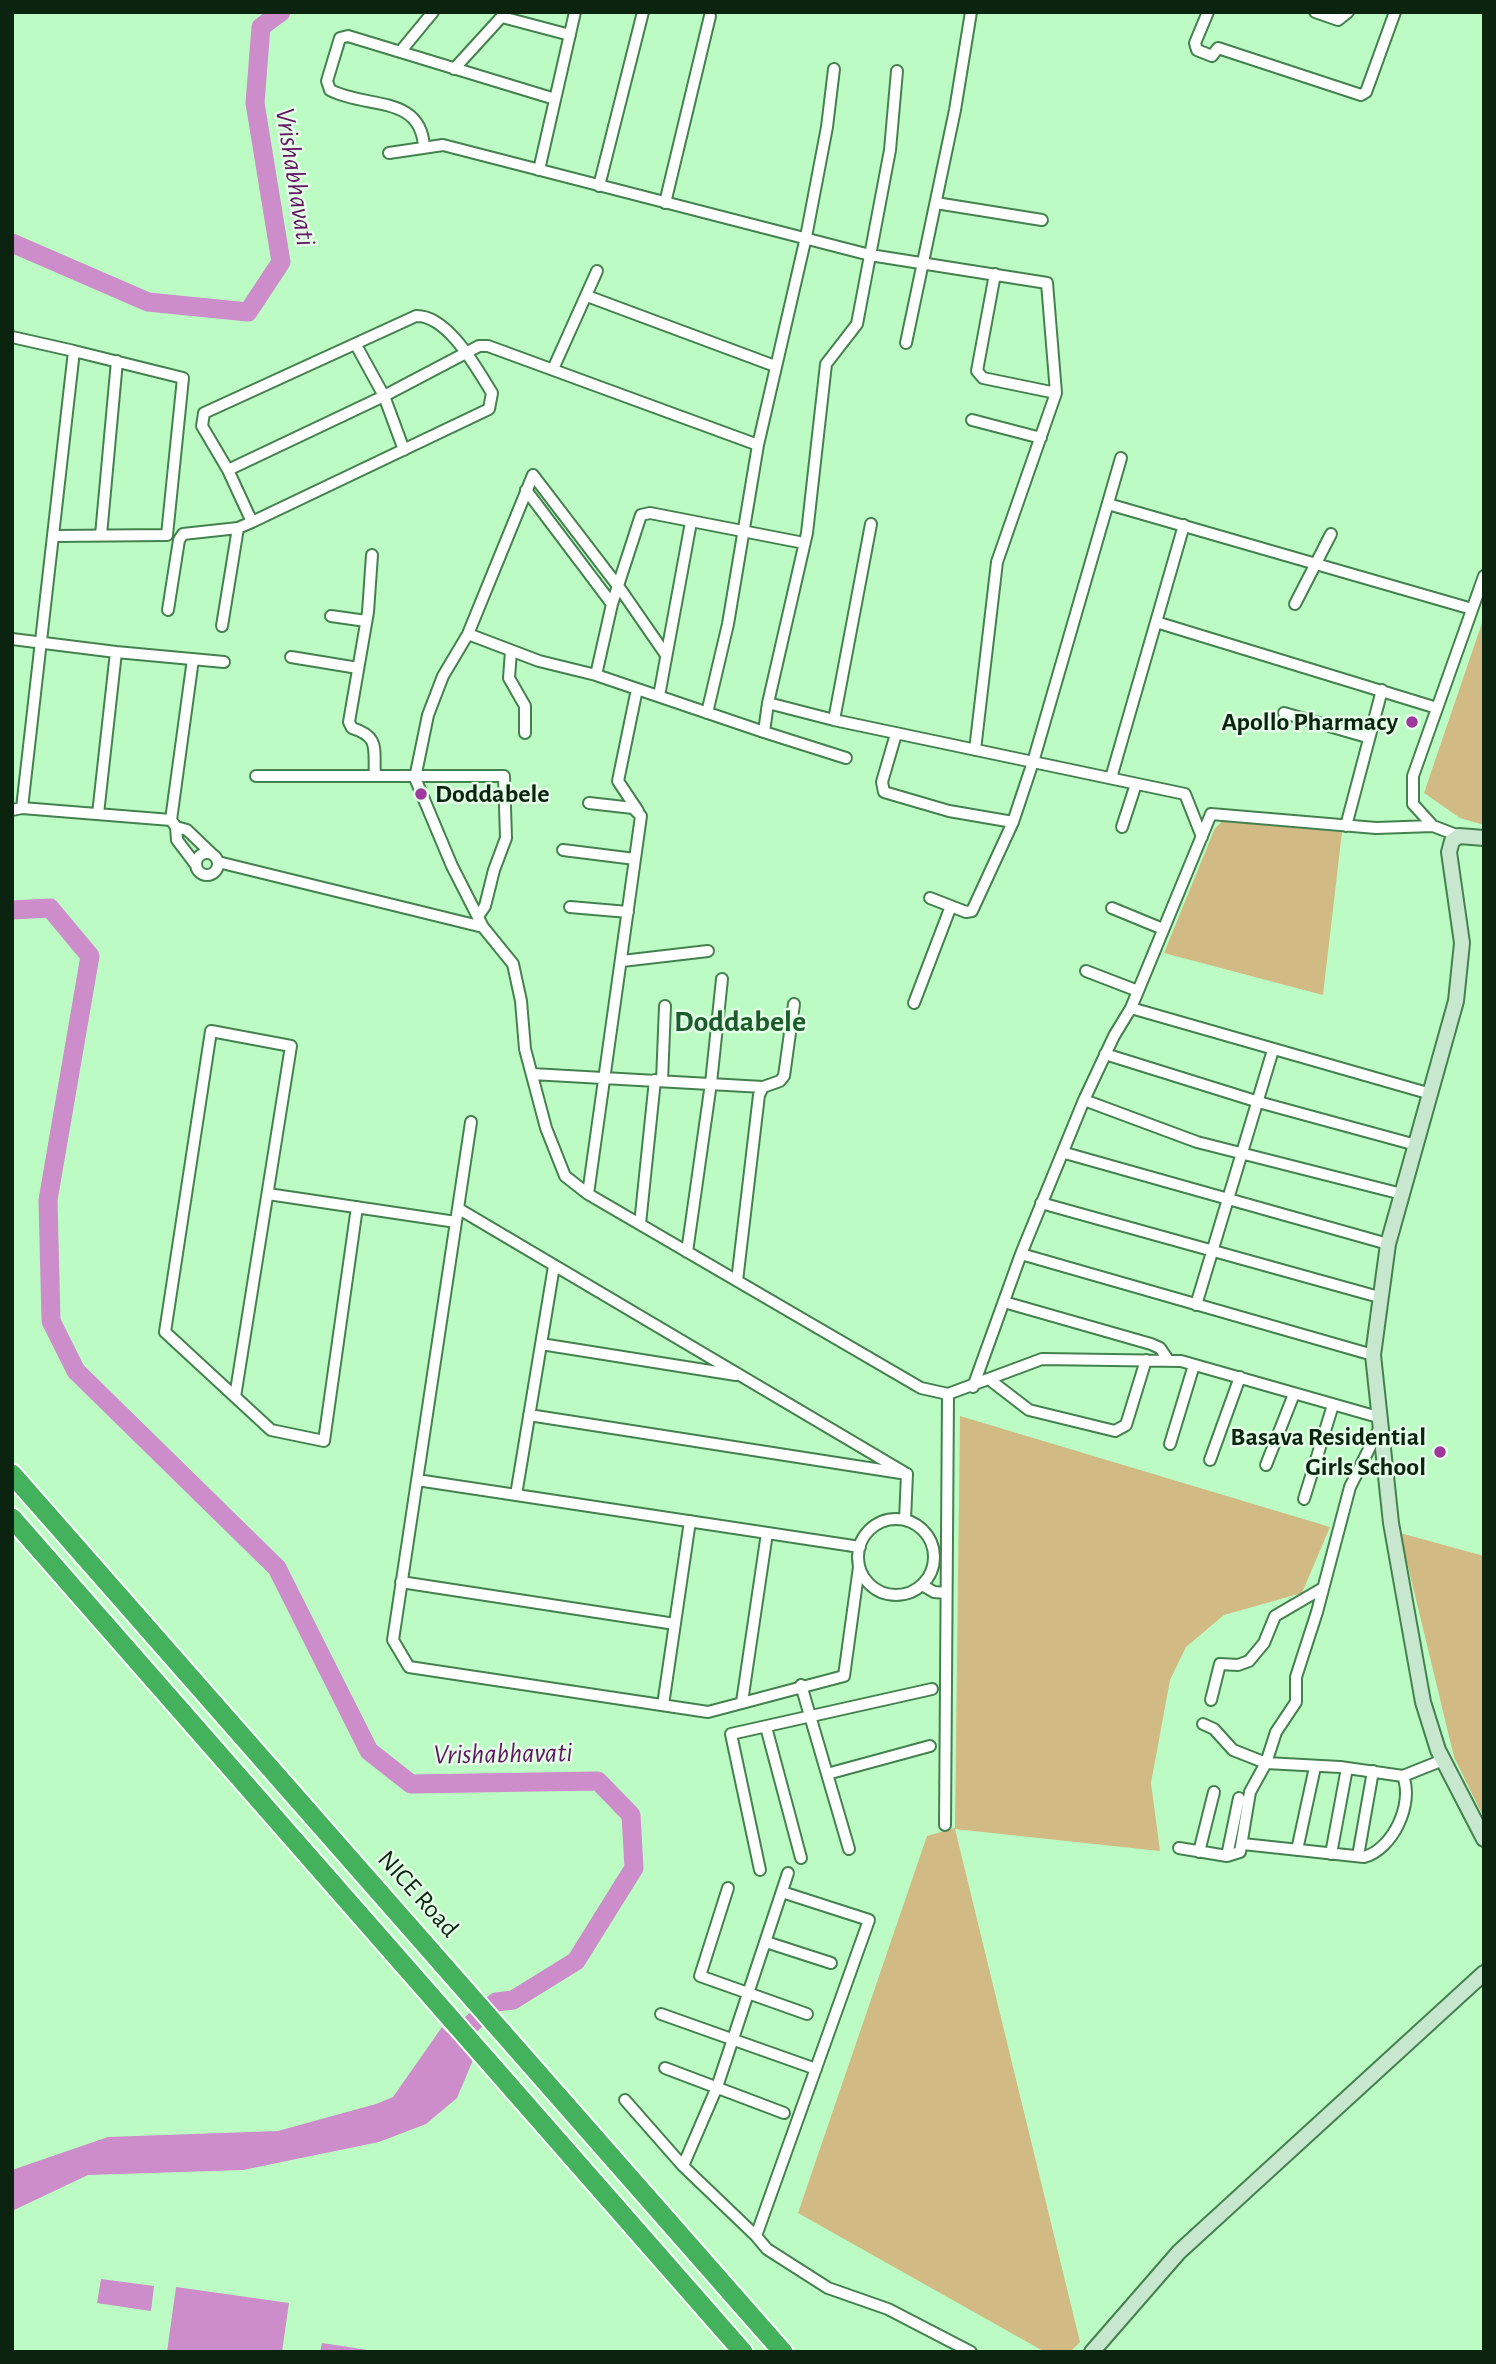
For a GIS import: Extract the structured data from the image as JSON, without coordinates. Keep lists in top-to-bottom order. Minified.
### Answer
{"streets":{"highway":["NICE Road"]},"districts":["Doddabele"],"water":["Vrishabhavati"],"places":["Apollo Pharmacy","Doddabele","Basava Residential Girls School"]}
